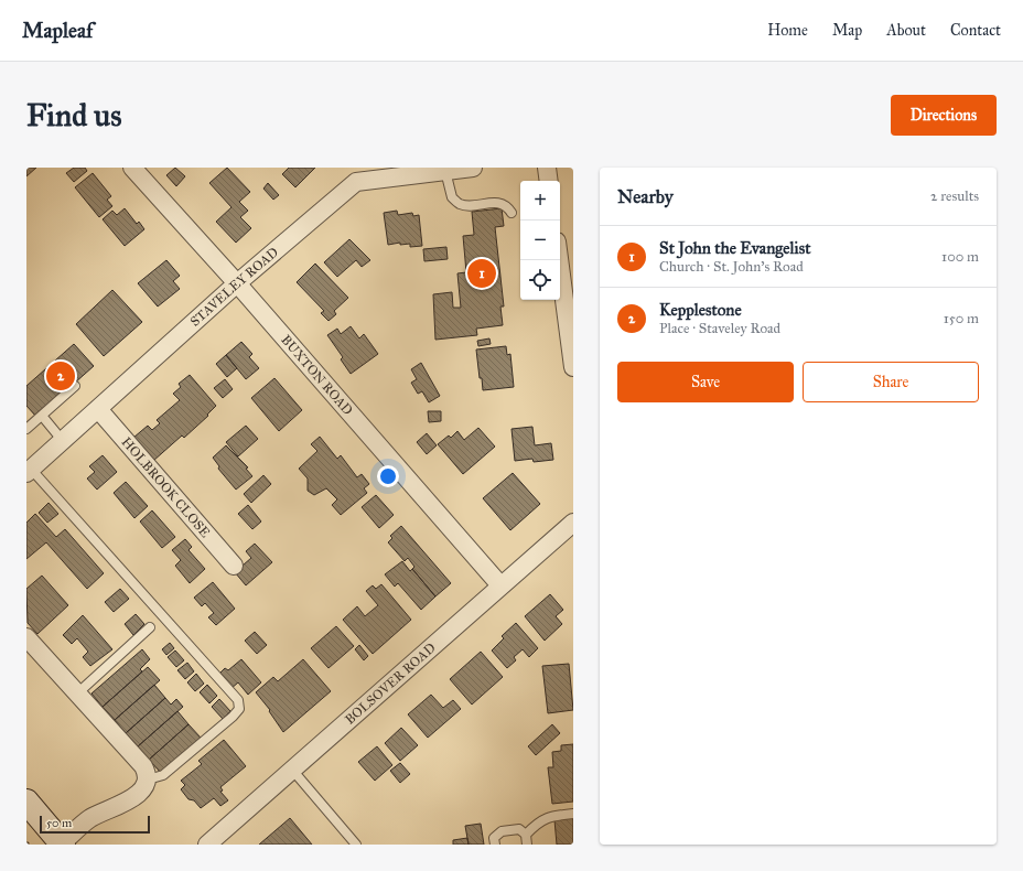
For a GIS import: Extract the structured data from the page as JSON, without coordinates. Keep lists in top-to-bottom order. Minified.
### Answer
{"streets":{"street":["STAVELEY ROAD","BUXTON ROAD","HOLBROOK CLOSE","BOLSOVER ROAD"]},"crossings":[["STAVELEY ROAD","BUXTON ROAD"],["STAVELEY ROAD","HOLBROOK CLOSE"],["BUXTON ROAD","BOLSOVER ROAD"]],"scale_bar":"50 m","page":{"header":"Mapleaf","nav":["Home","Map","About","Contact"],"buttons":["Directions",["Save","Share"]],"title":"Find us","heading":["Nearby","2 results"],"map_buttons":["+","−"],"list":[{"mark":"1","name":"St John the Evangelist","note":"Church · St. John's Road","value":"100 m"},{"mark":"2","name":"Kepplestone","note":"Place · Staveley Road","value":"150 m"}],"pins":["1","2"],"scale":"50 m"}}
